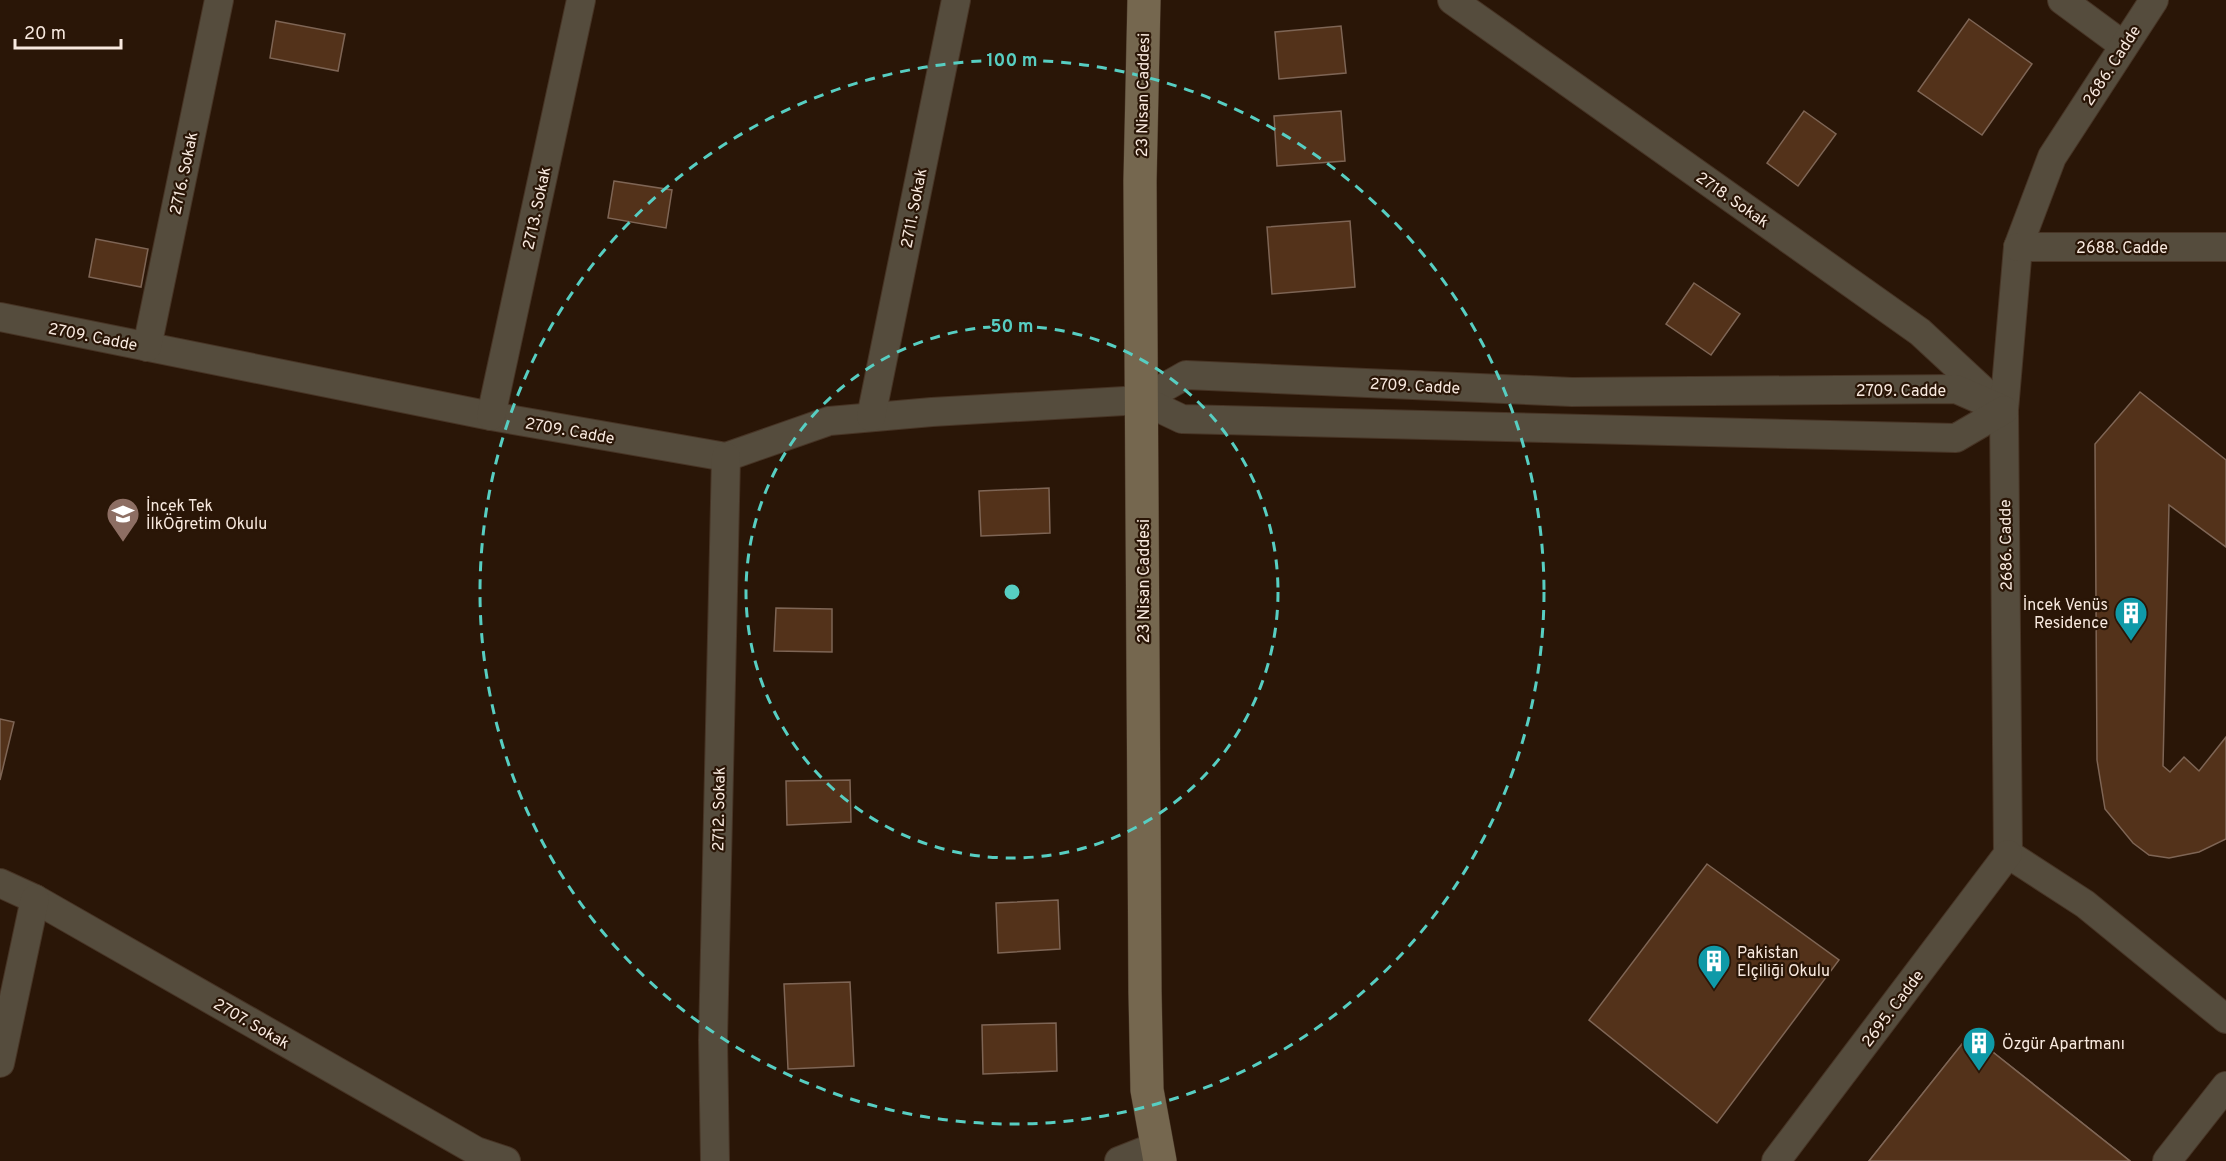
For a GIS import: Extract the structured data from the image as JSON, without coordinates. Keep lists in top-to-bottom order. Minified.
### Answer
{"streets":{"main road":["23 Nisan Caddesi"],"street":["2686. Cadde","2716. Sokak","2718. Sokak","2713. Sokak","2711. Sokak","2688. Cadde","2709. Cadde","2712. Sokak","2695. Cadde","2707. Sokak"]},"crossings":[["2686. Cadde","2718. Sokak"],["2686. Cadde","2688. Cadde"],["2686. Cadde","2709. Cadde"],["2686. Cadde","2695. Cadde"],["23 Nisan Caddesi","2709. Cadde"],["2716. Sokak","2709. Cadde"],["2718. Sokak","2709. Cadde"],["2713. Sokak","2709. Cadde"],["2711. Sokak","2709. Cadde"],["2709. Cadde","2712. Sokak"]],"places":{"school or university":["İncek Tek İlkÖğretim Okulu"],"building":["İncek Venüs Residence","Pakistan Elçiliği Okulu","Özgür Apartmanı"]},"scale_bar":"20 m","rings":["100 m","50 m"]}
